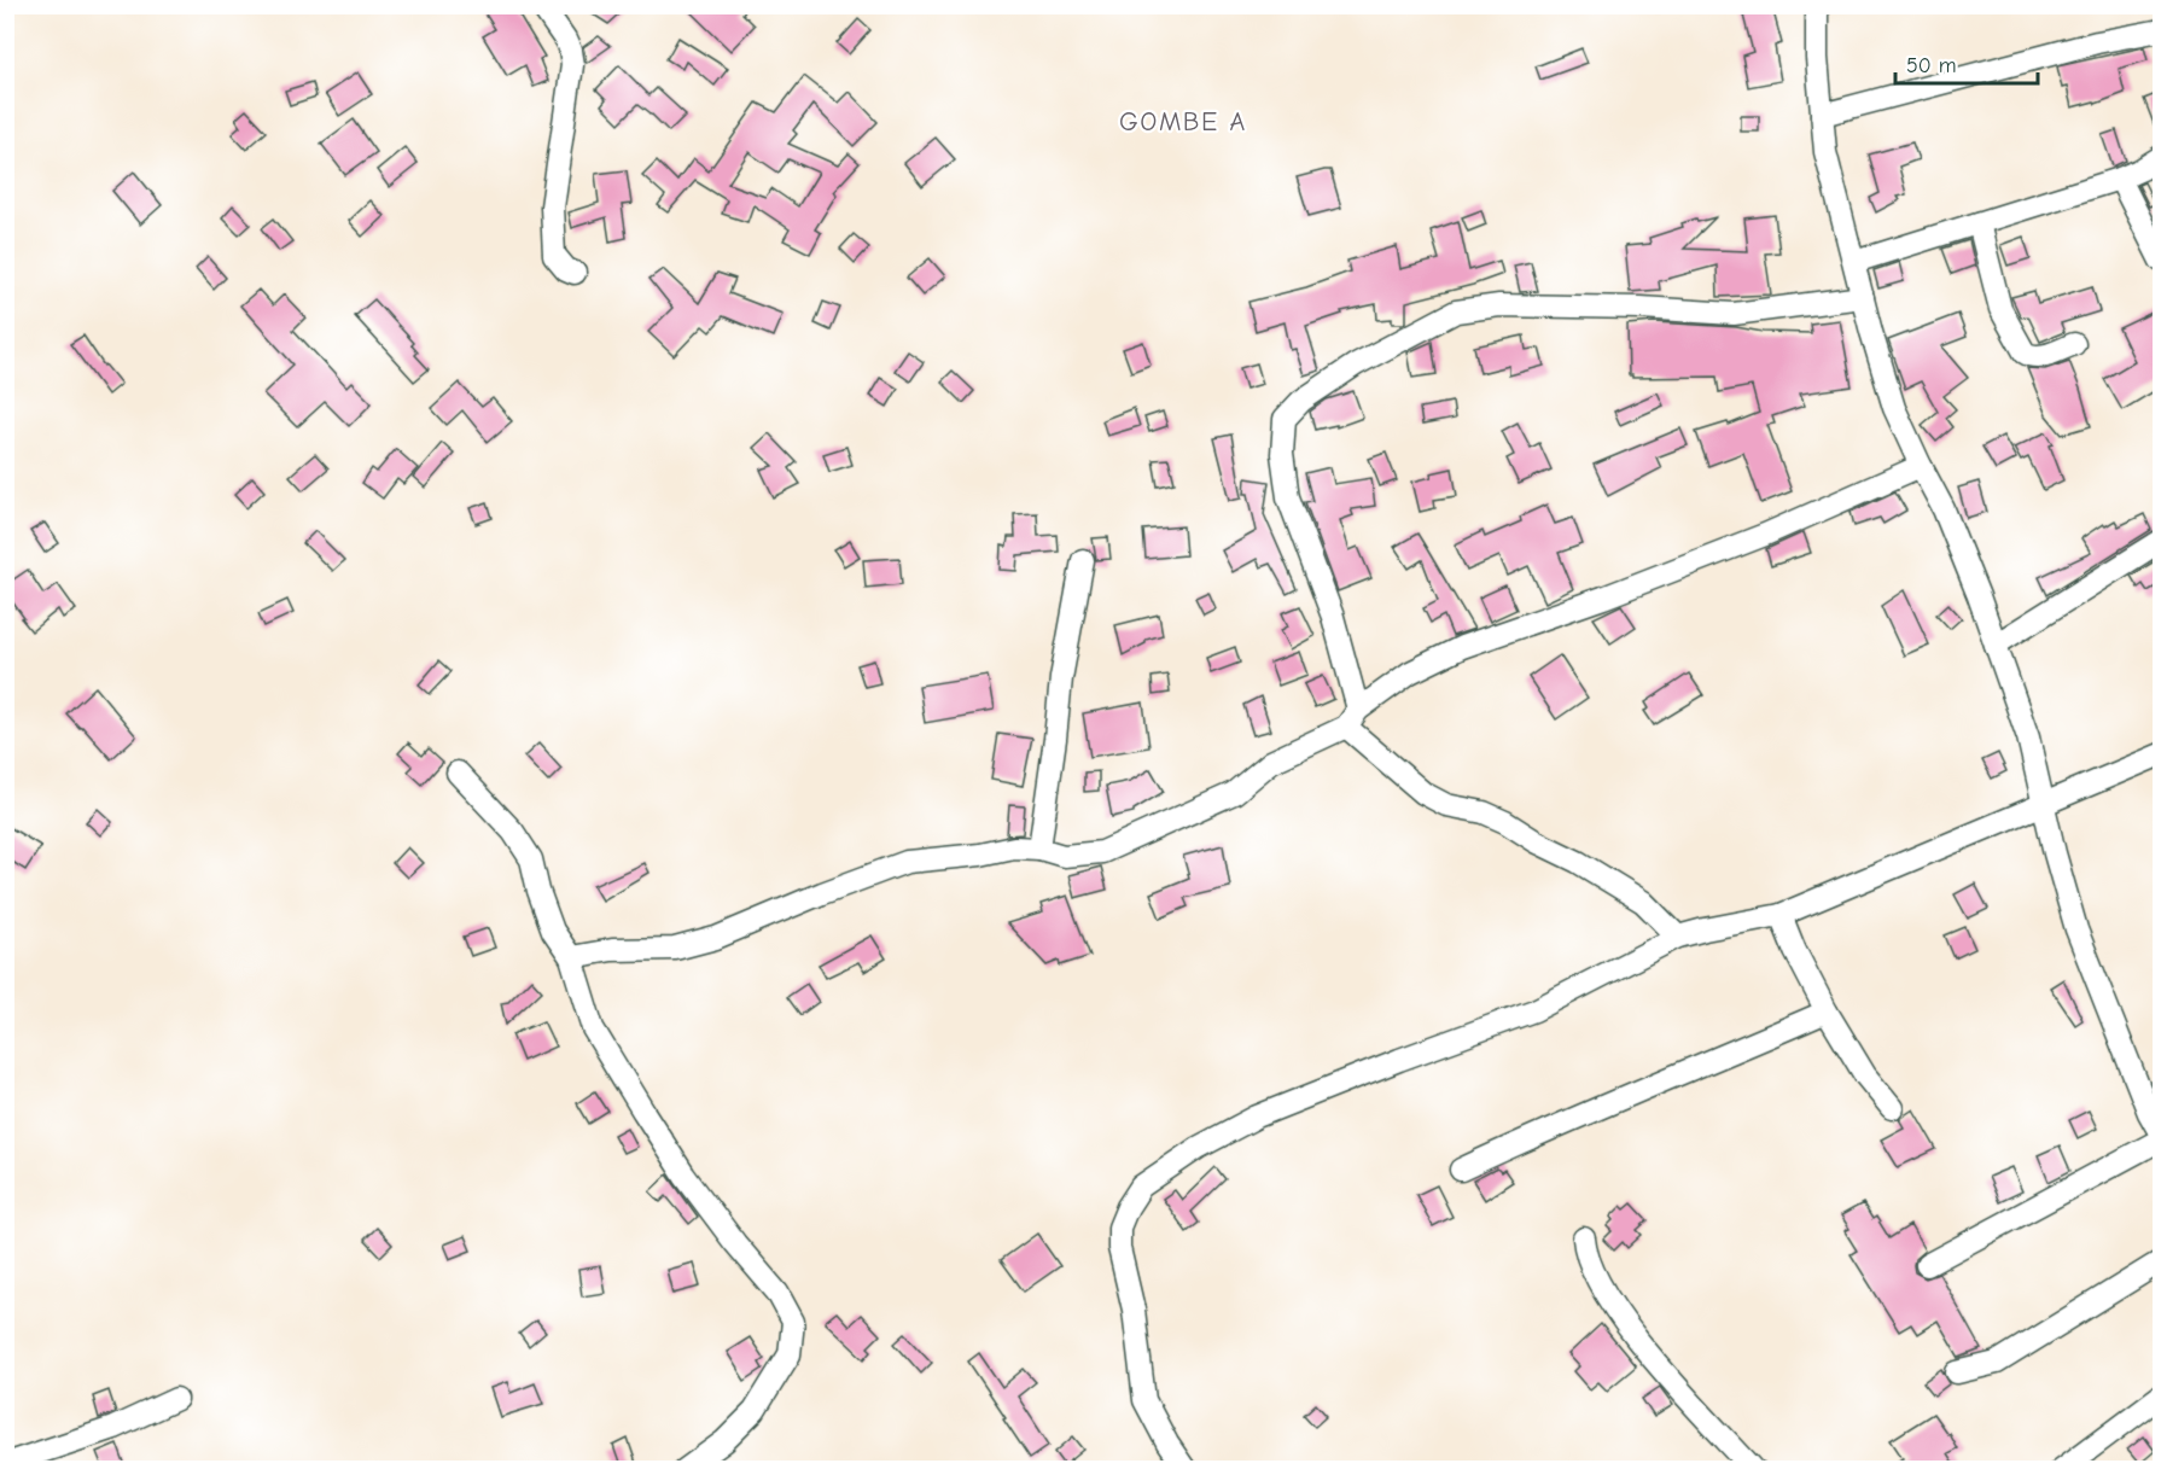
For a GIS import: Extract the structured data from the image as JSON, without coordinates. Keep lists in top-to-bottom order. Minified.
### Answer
{"districts":["GOMBE A"],"scale_bar":"50 m"}
